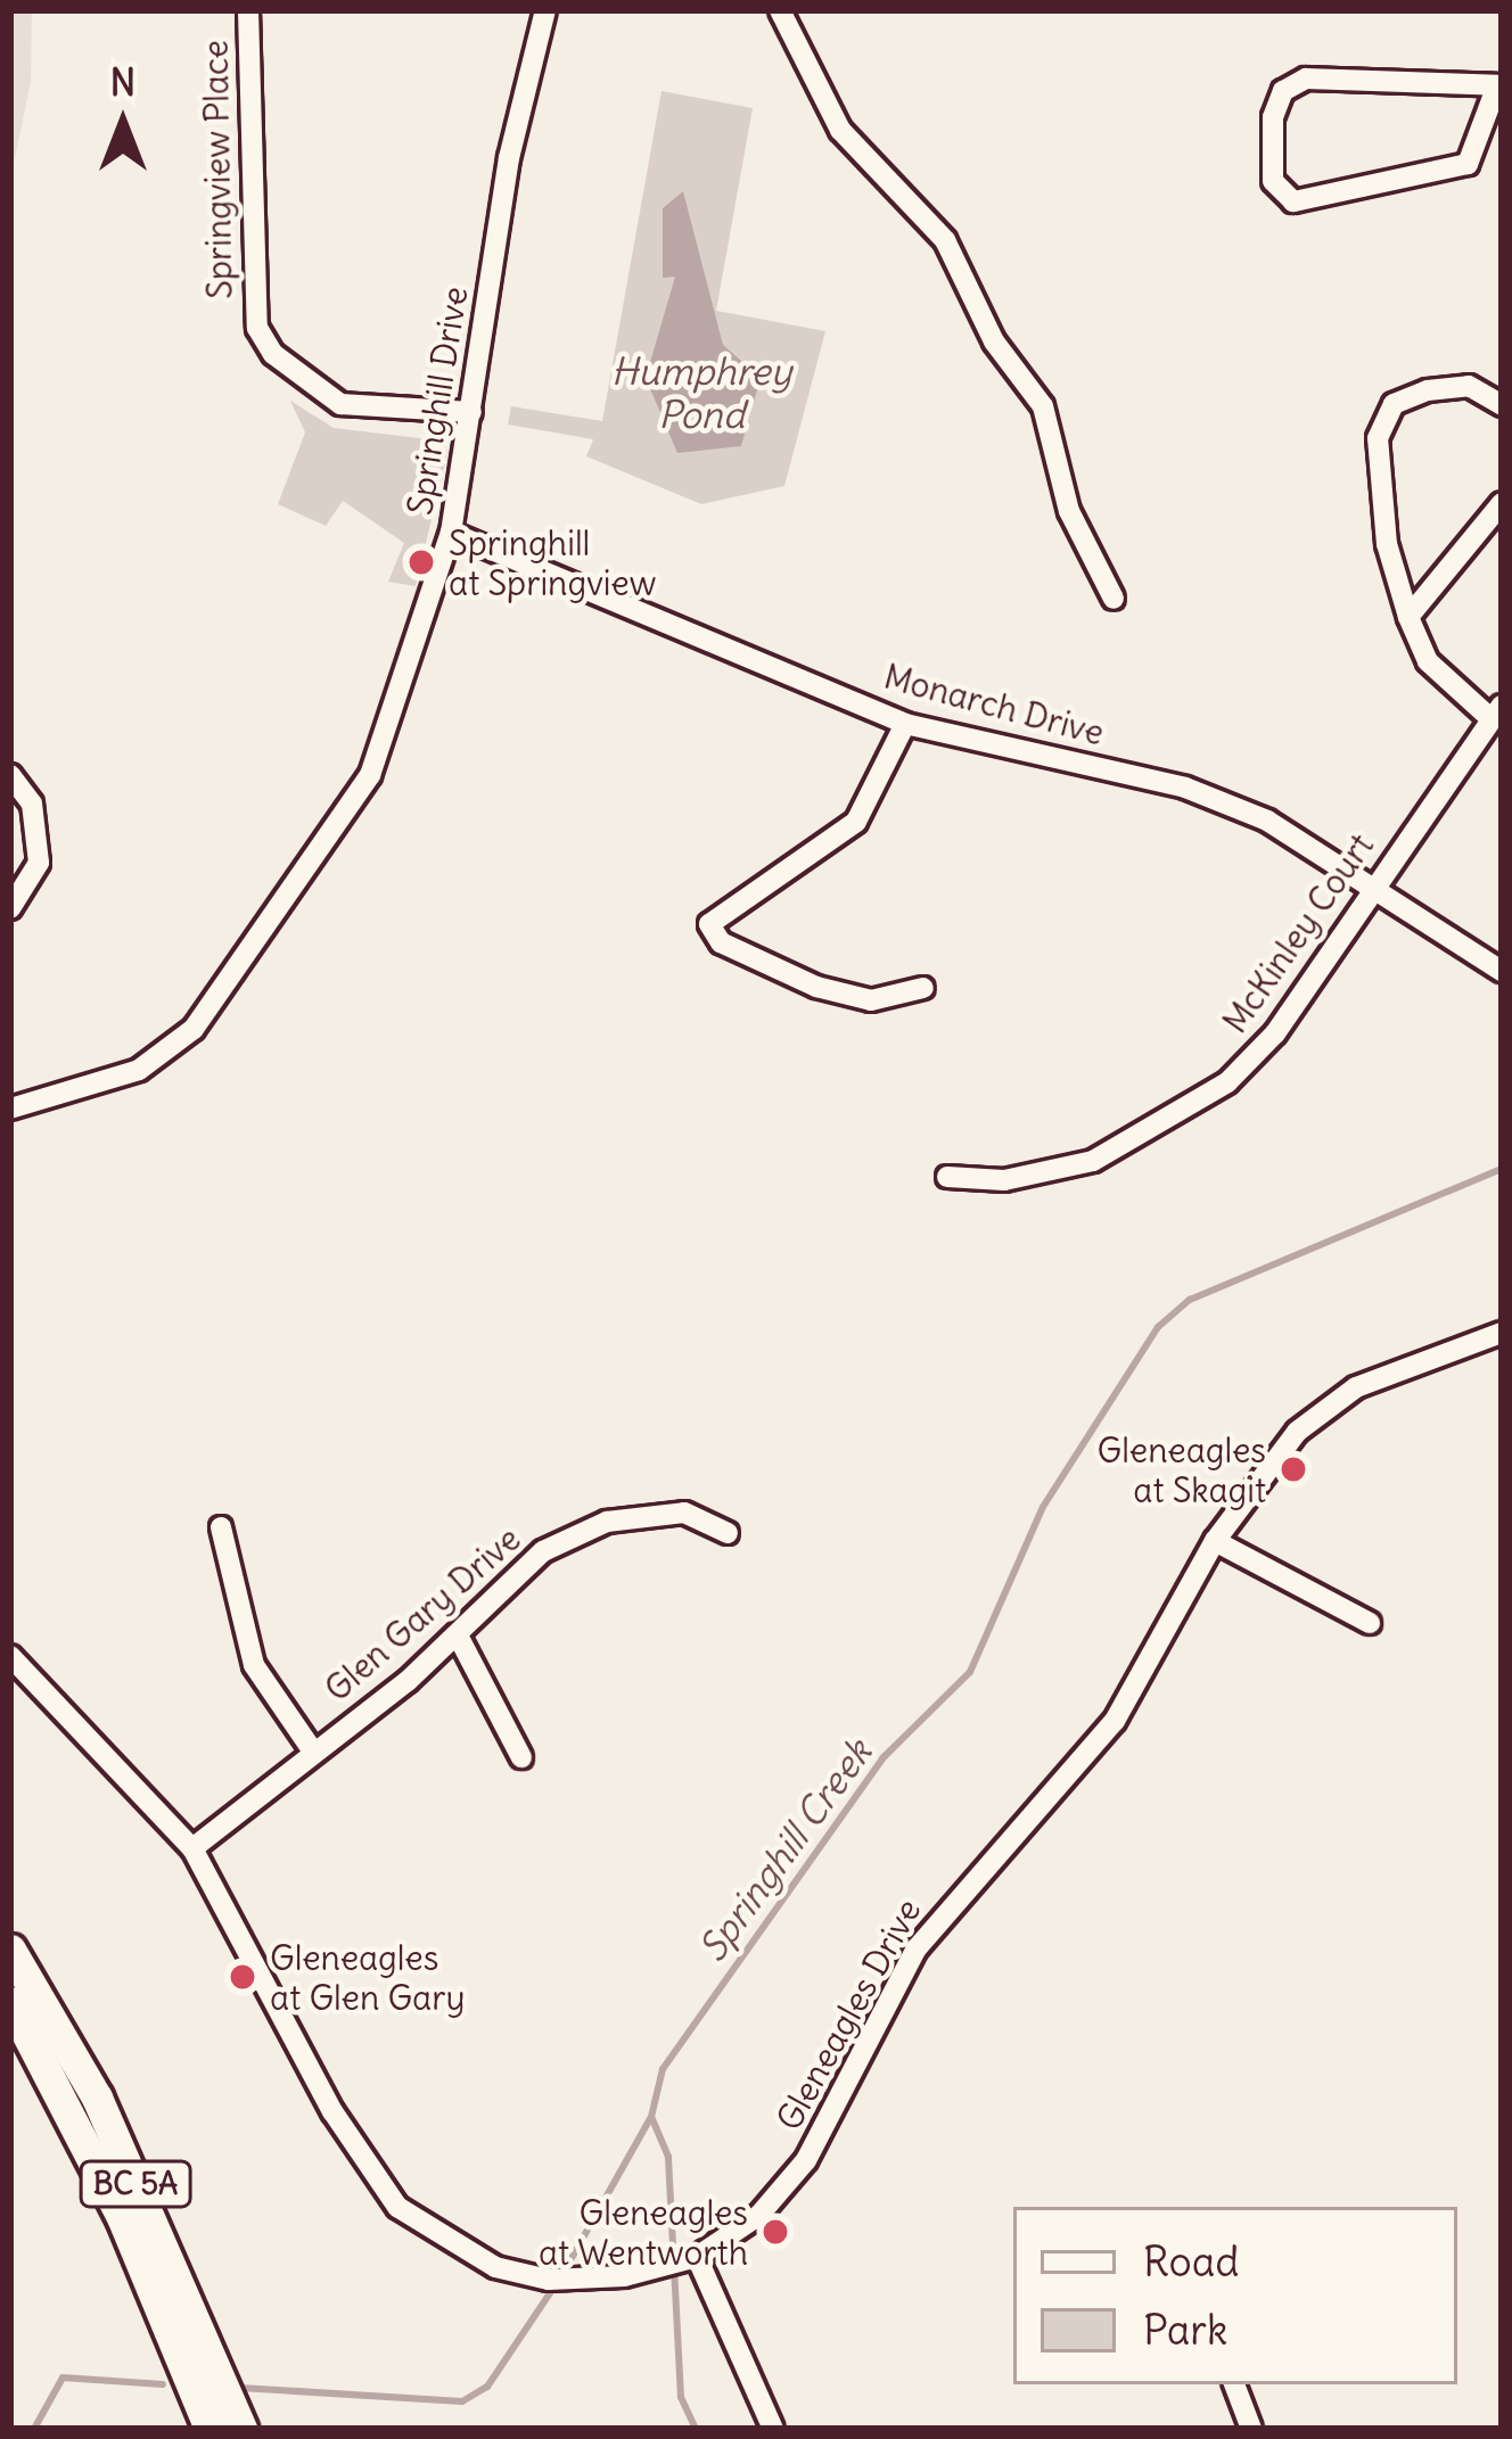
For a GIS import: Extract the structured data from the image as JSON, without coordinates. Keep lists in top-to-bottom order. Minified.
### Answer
{"streets":{"main road":["BC 5A"],"street":["Springview Place","Springhill Drive","Monarch Drive","McKinley Court","Glen Gary Drive","Gleneagles Drive"]},"crossings":[["Springview Place","Springhill Drive"],["Springhill Drive","Monarch Drive"],["Monarch Drive","McKinley Court"],["Glen Gary Drive","Gleneagles Drive"]],"water":["Humphrey Pond","Springhill Creek"],"places":["Springhill at Springview","Gleneagles at Skagit","Gleneagles at Glen Gary","Gleneagles at Wentworth"],"legend":["Road","Park"],"north":"top"}
